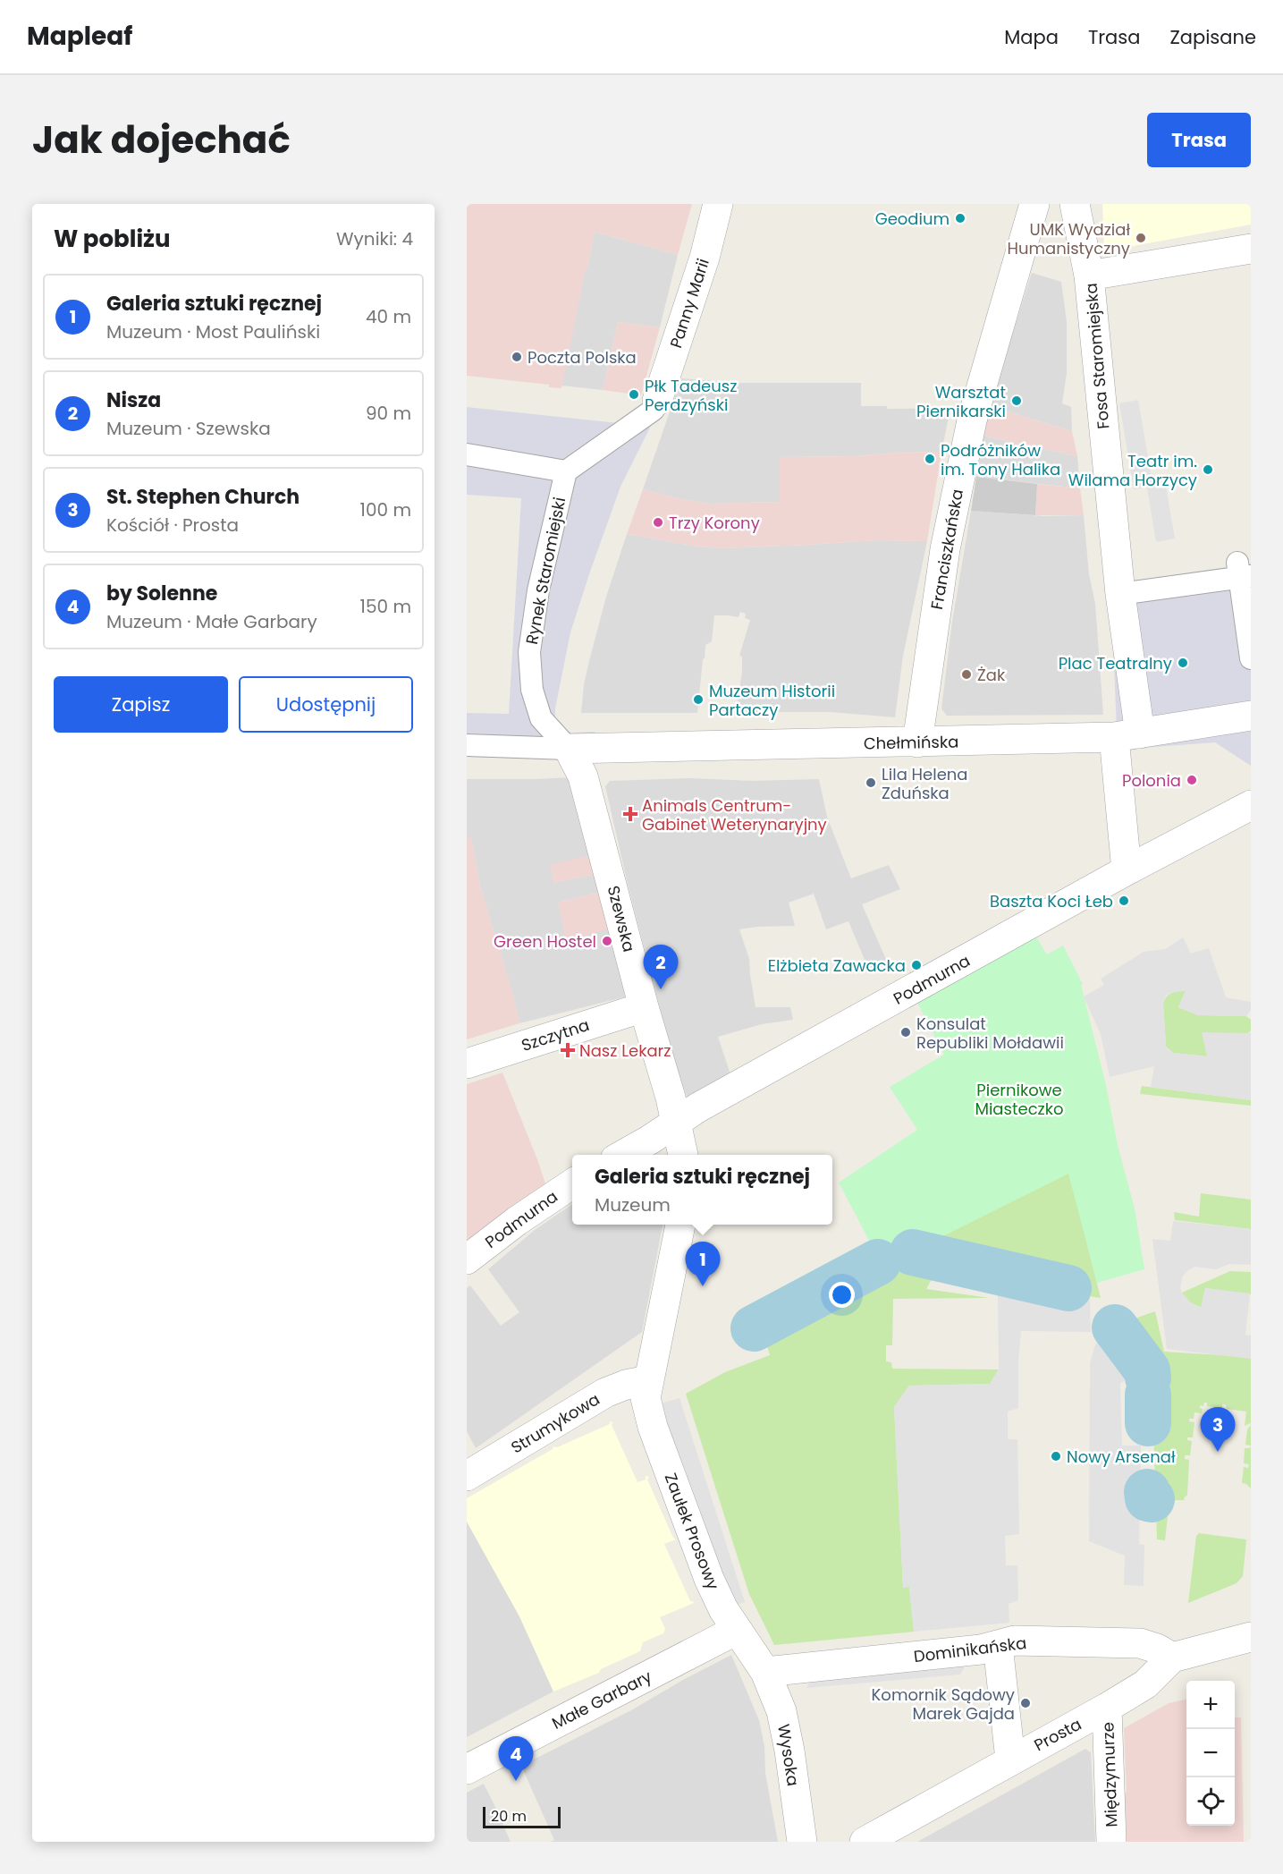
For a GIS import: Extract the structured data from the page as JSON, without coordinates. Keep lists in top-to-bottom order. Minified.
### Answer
{"streets":{"street":["Panny Marii","Fosa Staromiejska","Franciszkańska","Rynek Staromiejski","Chełmińska","Szewska","Podmurna","Szczytna","Strumykowa","Zaułek Prosowy","Dominikańska","Małe Garbary","Prosta","Wysoka","Międzymurze"]},"crossings":[["Fosa Staromiejska","Chełmińska"],["Fosa Staromiejska","Podmurna"],["Franciszkańska","Chełmińska"],["Rynek Staromiejski","Chełmińska"],["Rynek Staromiejski","Szewska"],["Chełmińska","Szewska"],["Szewska","Podmurna"],["Szewska","Szczytna"],["Strumykowa","Zaułek Prosowy"],["Zaułek Prosowy","Dominikańska"],["Zaułek Prosowy","Małe Garbary"],["Zaułek Prosowy","Wysoka"],["Dominikańska","Prosta"],["Dominikańska","Wysoka"],["Prosta","Międzymurze"]],"parks":["Piernikowe Miasteczko"],"places":{"other":["Geodium","UMK Wydział Humanistyczny","Poczta Polska","Płk Tadeusz Perdzyński","Warsztat Piernikarski","Podróżników im. Tony Halika","Teatr im. Wilama Horzycy","Trzy Korony","Plac Teatralny","Żak","Muzeum Historii Partaczy","Polonia","Lila Helena Zduńska","Baszta Koci Łeb","Green Hostel","Elżbieta Zawacka","Konsulat Republiki Mołdawii","Nowy Arsenał","Komornik Sądowy Marek Gajda"],"health":["Animals Centrum- Gabinet Weterynaryjny","Nasz Lekarz"]},"scale_bar":"20 m","page":{"header":"Mapleaf","nav":["Mapa","Trasa","Zapisane"],"title":"Jak dojechać","buttons":["Trasa",["Zapisz","Udostępnij"]],"heading":["W pobliżu","Wyniki: 4"],"list":[{"mark":"1","name":"Galeria sztuki ręcznej","note":"Muzeum · Most Pauliński","value":"40 m"},{"mark":"2","name":"Nisza","note":"Muzeum · Szewska","value":"90 m"},{"mark":"3","name":"St. Stephen Church","note":"Kościół · Prosta","value":"100 m"},{"mark":"4","name":"by Solenne","note":"Muzeum · Małe Garbary","value":"150 m"}],"pins":["2","1","3","4"],"popup":["Galeria sztuki ręcznej","Muzeum"],"map_buttons":["+","−"],"scale":"20 m"}}
